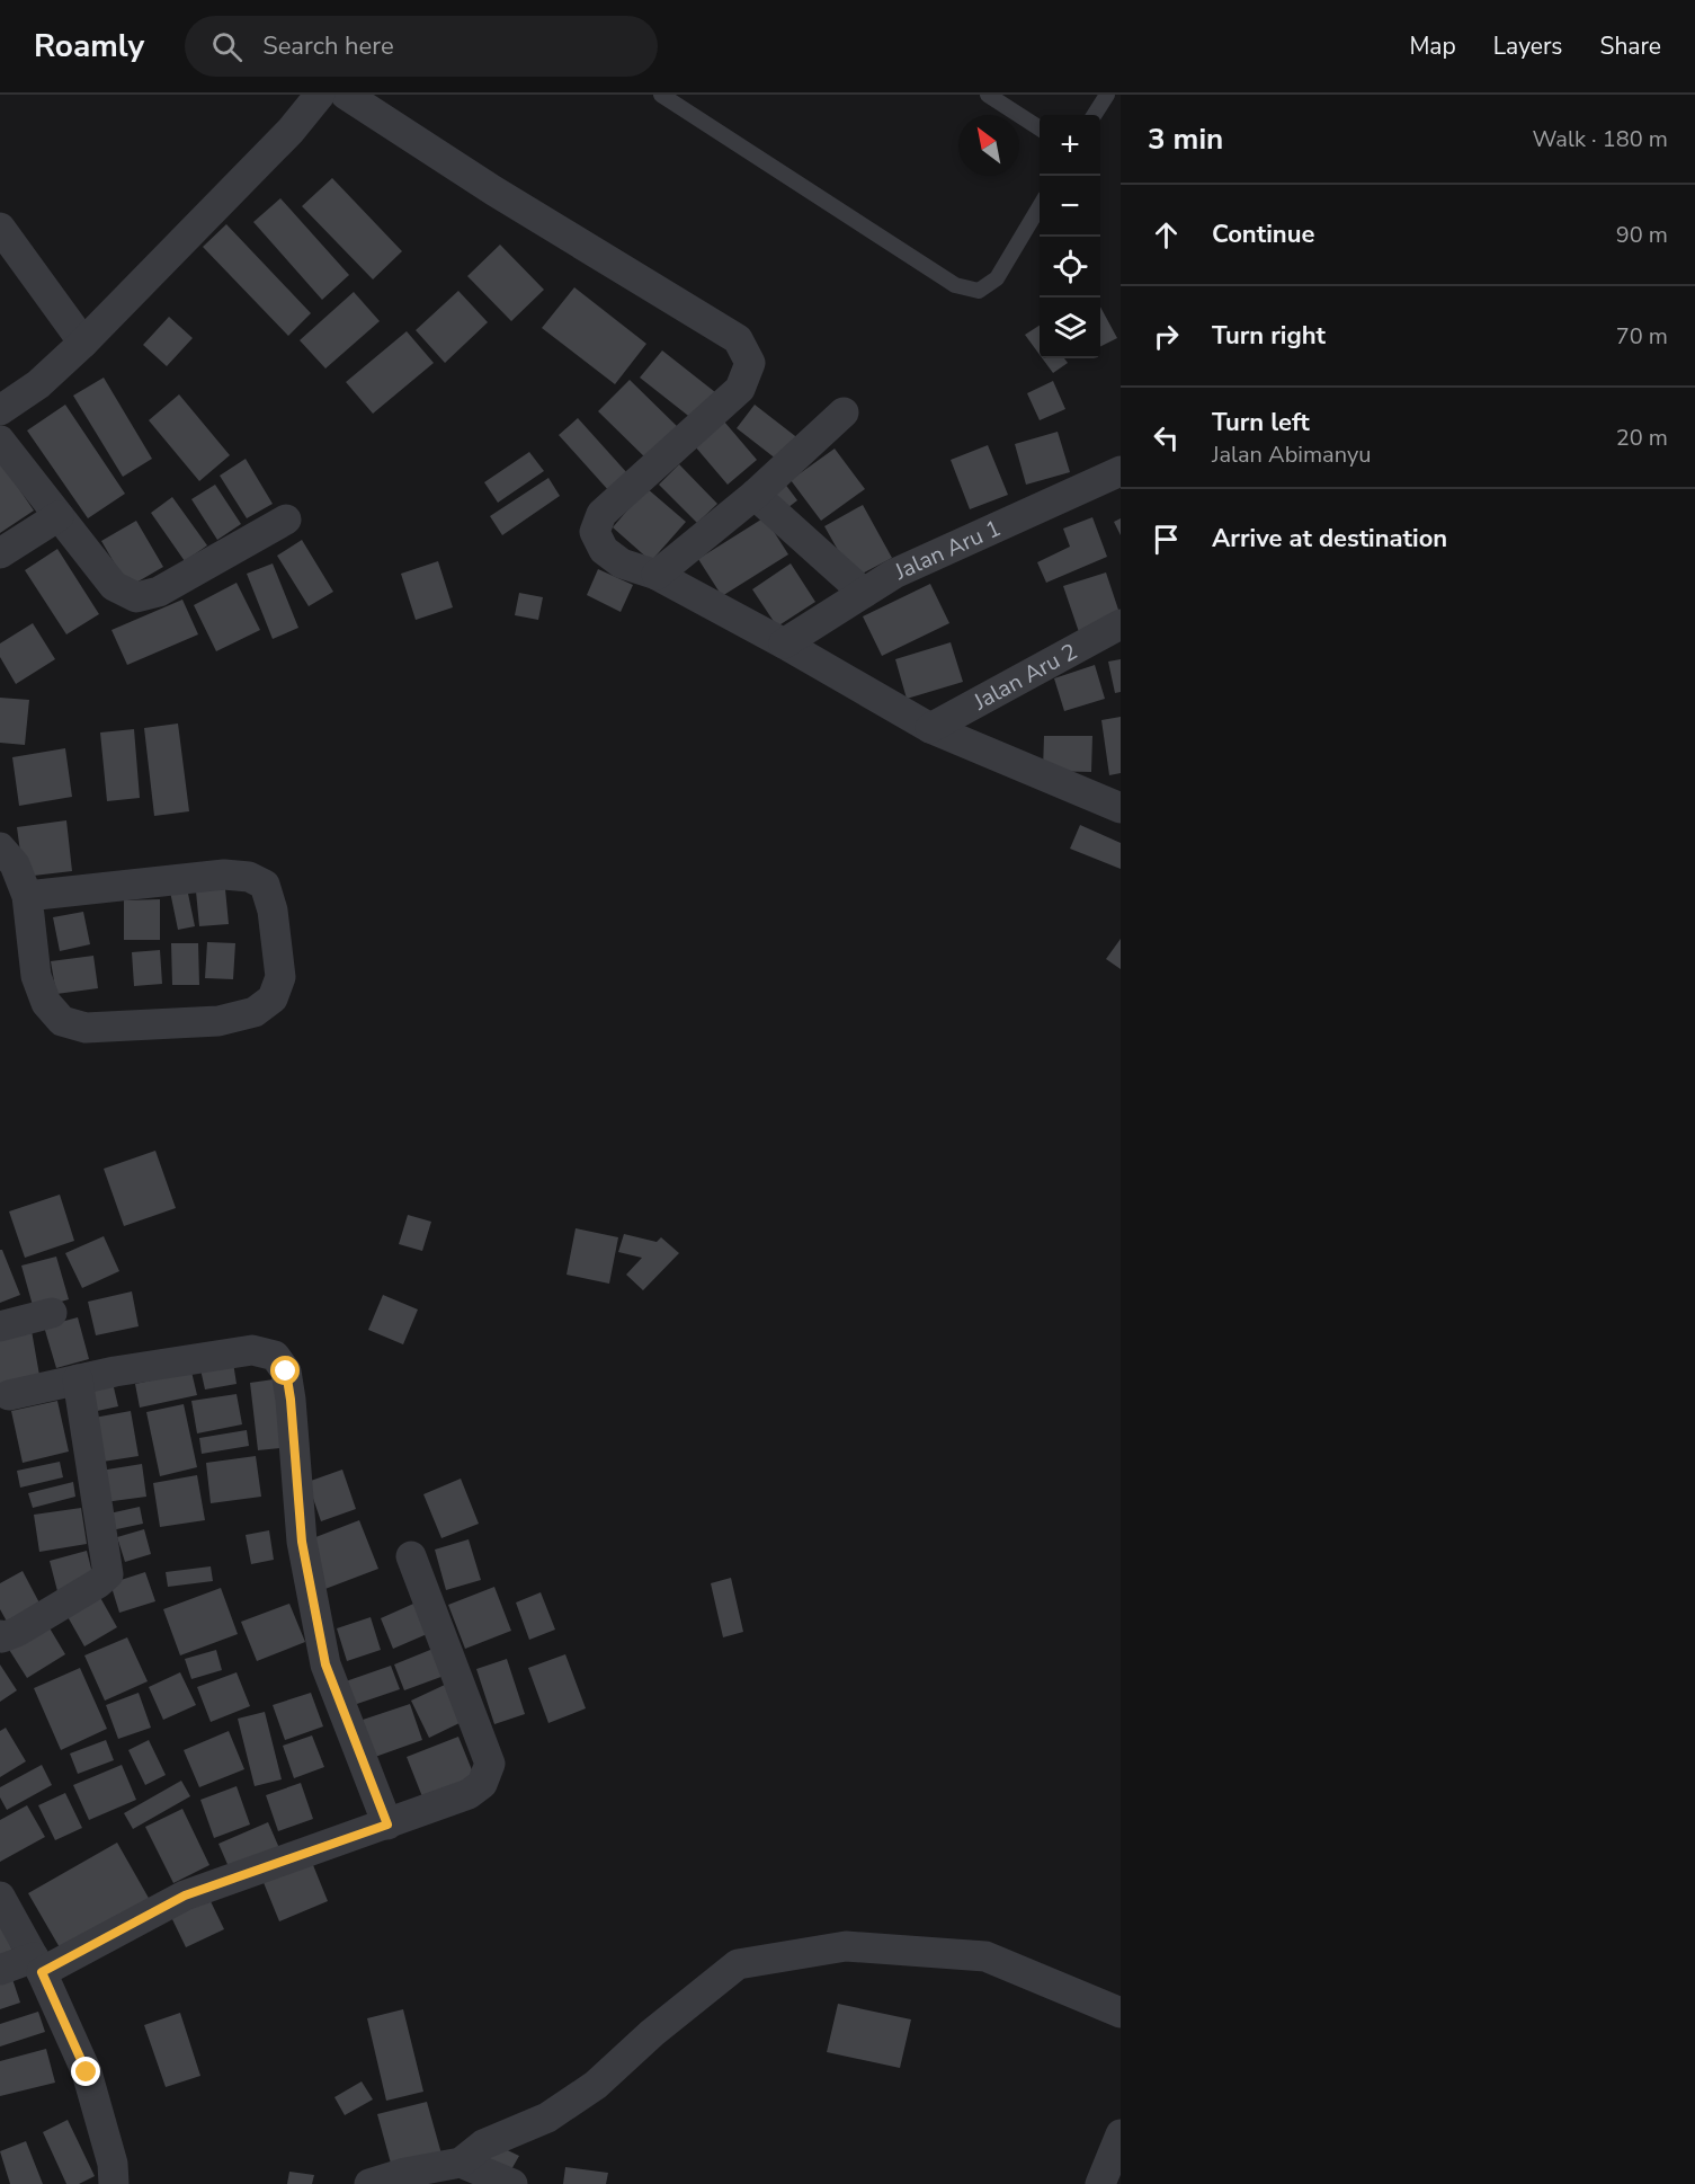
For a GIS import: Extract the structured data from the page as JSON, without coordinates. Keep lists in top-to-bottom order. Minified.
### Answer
{"streets":{"street":["Jalan Aru 1","Jalan Aru 2"]},"north":"top left","page":{"header":"Roamly","search":"Search here","nav":["Map","Layers","Share"],"heading":["3 min","Walk · 180 m"],"map_buttons":["+","−"],"list":[["Continue","90 m"],["Turn right","70 m"],["Turn left","Jalan Abimanyu","20 m"],"Arrive at destination"]}}
